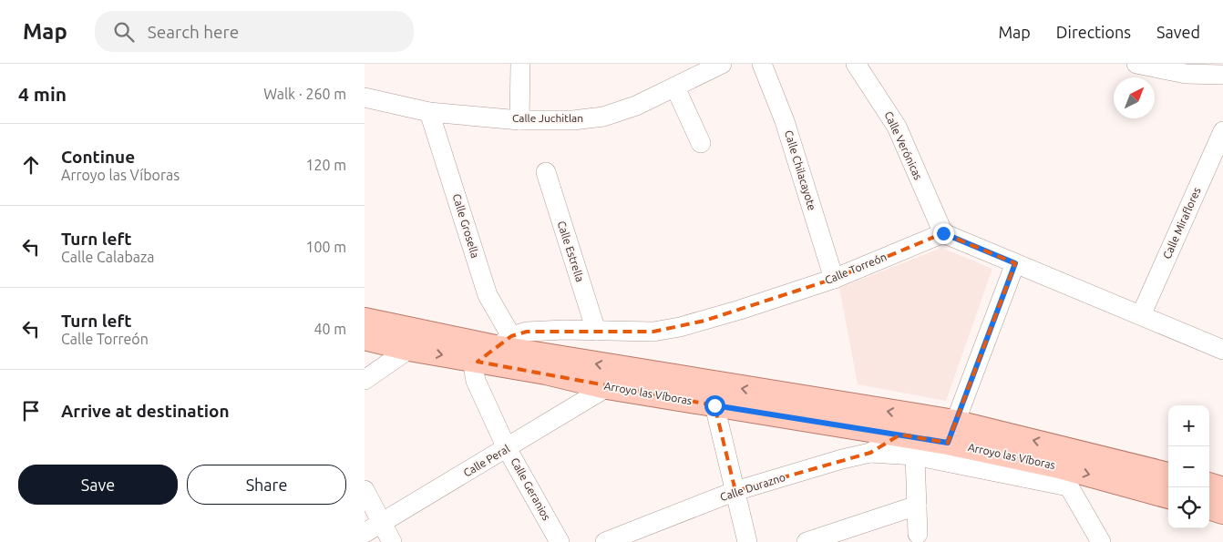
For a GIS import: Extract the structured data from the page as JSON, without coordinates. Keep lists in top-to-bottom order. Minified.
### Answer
{"streets":{"main road":["Arroyo las Víboras"],"street":["Calle Juchitlan","Calle Verónicas","Calle Chilacayote","Calle Miraflores","Calle Grosella","Calle Estrella","Calle Torreón","Calle Peral","Calle Durazno","Calle Geranios"]},"crossings":[["Calle Juchitlan","Calle Grosella"],["Calle Verónicas","Calle Torreón"],["Calle Chilacayote","Calle Torreón"],["Calle Grosella","Calle Torreón"],["Calle Grosella","Arroyo las Víboras"],["Calle Grosella","Calle Geranios"],["Calle Estrella","Calle Torreón"],["Calle Torreón","Arroyo las Víboras"],["Calle Torreón","Calle Geranios"],["Arroyo las Víboras","Calle Peral"],["Arroyo las Víboras","Calle Durazno"],["Arroyo las Víboras","Calle Geranios"],["Calle Peral","Calle Geranios"]],"north":"top right","page":{"header":"Map","search":"Search here","nav":["Map","Directions","Saved"],"heading":["4 min","Walk · 260 m"],"list":[["Continue","Arroyo las Víboras","120 m"],["Turn left","Calle Calabaza","100 m"],["Turn left","Calle Torreón","40 m"],"Arrive at destination"],"map_buttons":["+","−"],"buttons":["Save","Share"]}}
